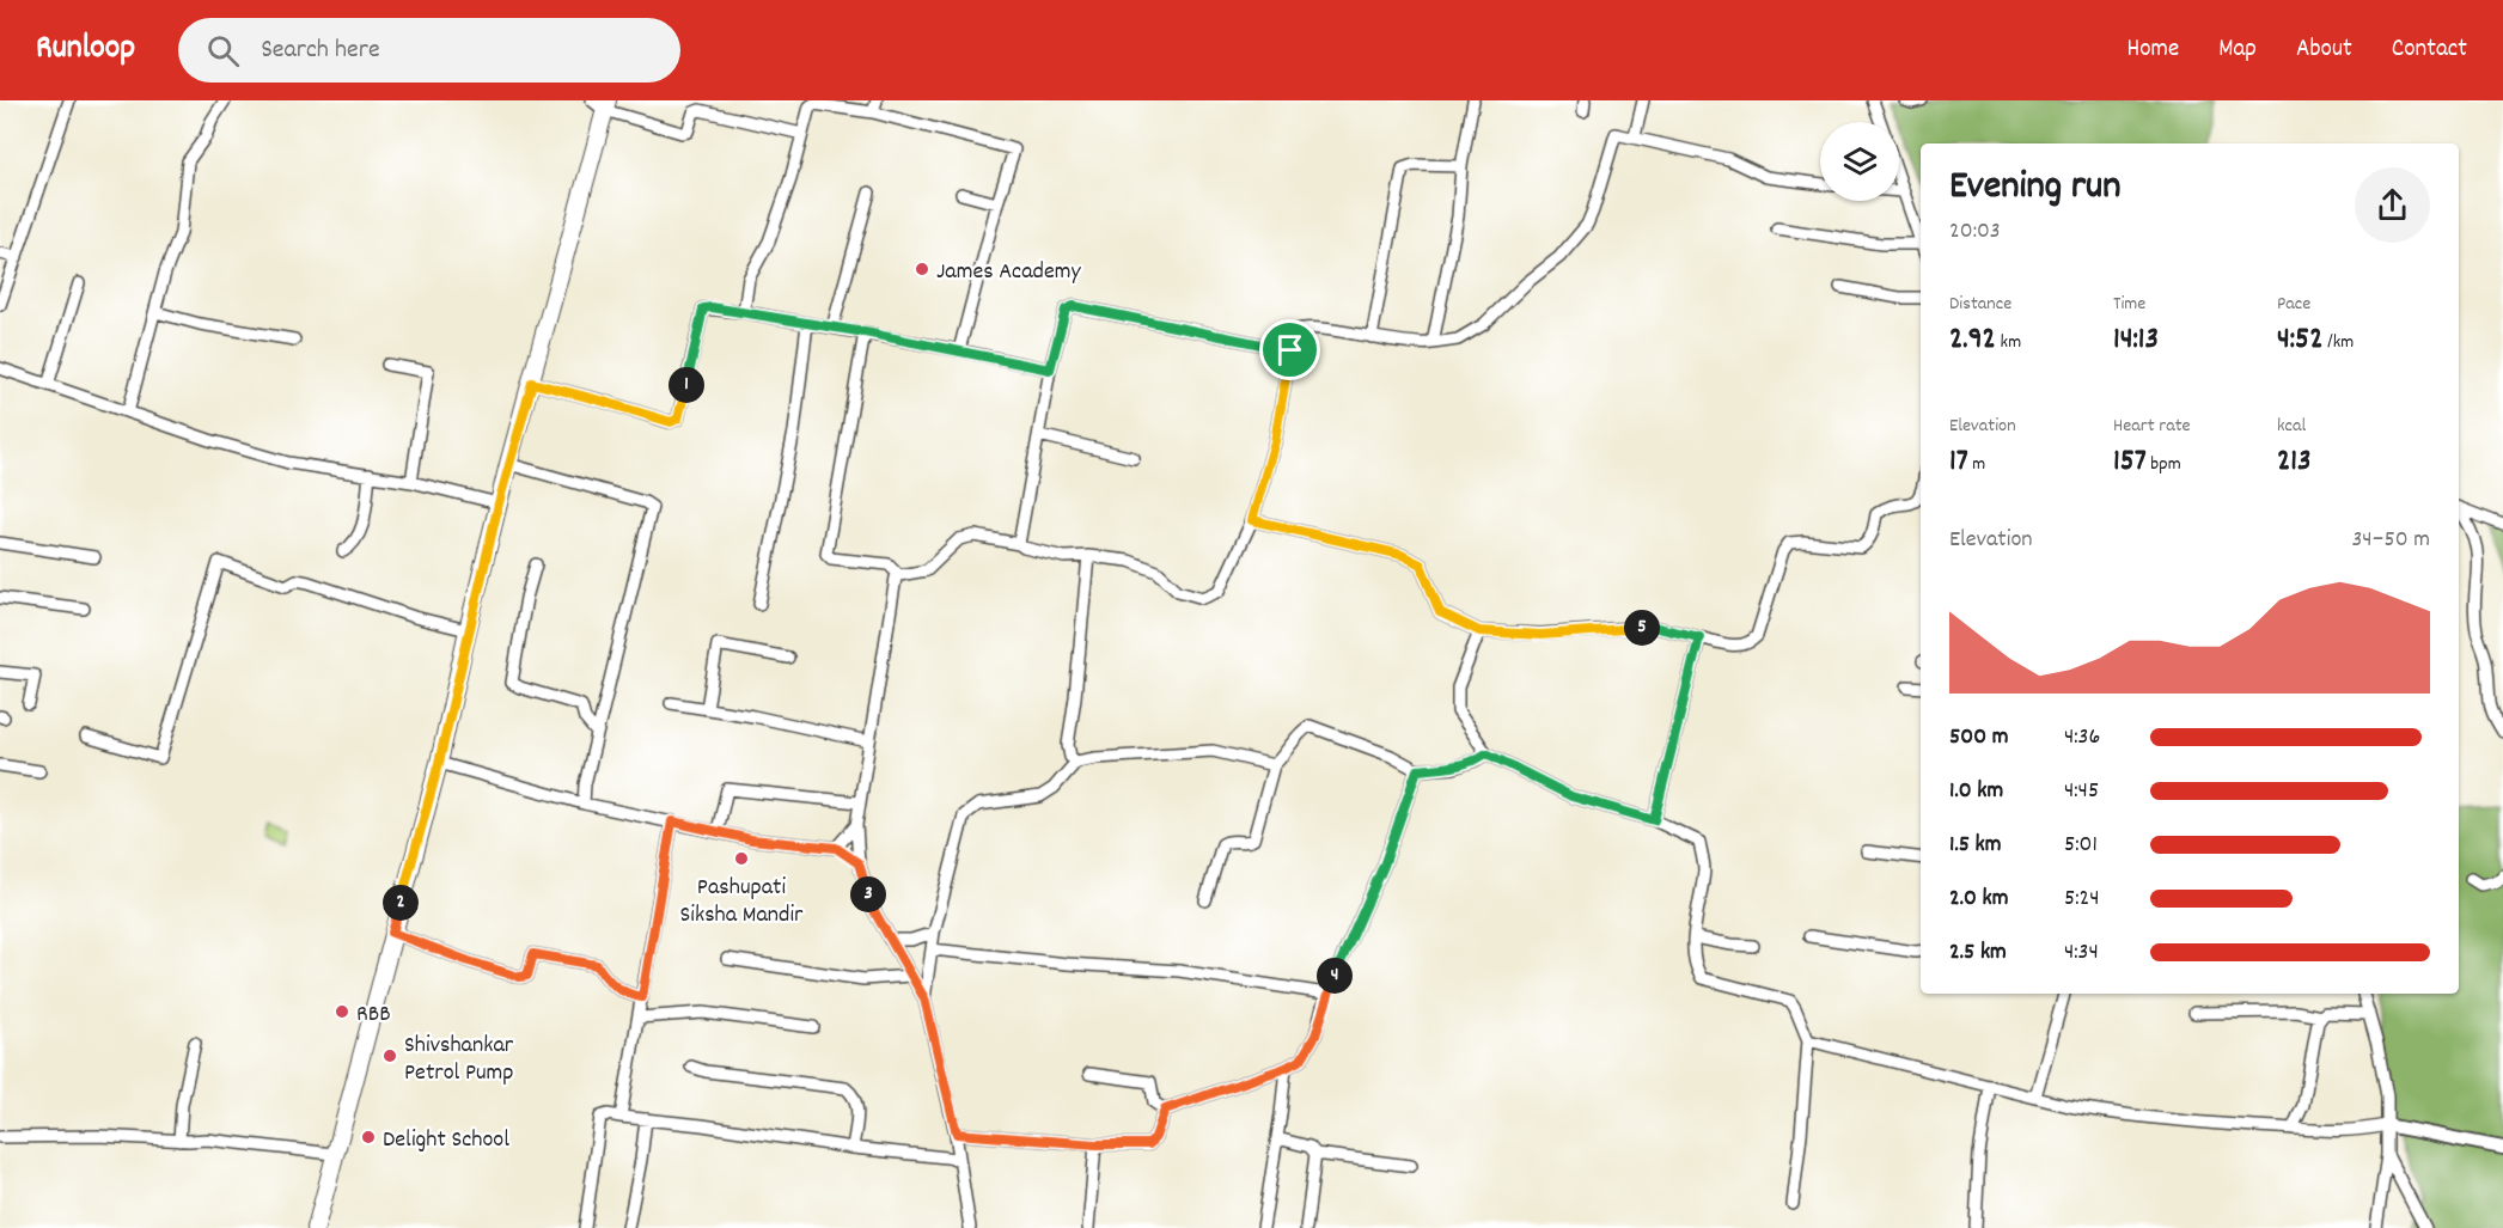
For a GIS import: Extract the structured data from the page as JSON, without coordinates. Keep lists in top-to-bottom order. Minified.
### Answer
{"places":["James Academy","Pashupati Siksha Mandir","RBB","Shivshankar Petrol Pump","Delight School"],"page":{"header":"Runloop","search":"Search here","nav":["Home","Map","About","Contact"],"heading":["Evening run","20:03"],"stats":[["Distance","2.92 km"],["Time","14:13"],["Pace","4:52 /km"],["Elevation","17 m"],["Heart rate","157 bpm"],["kcal","213"]],"pins":["1","5","3","2","4"],"chart":["Elevation","34–50 m"],"list":[{"name":"500 m","note":"4:36"},{"name":"1.0 km","note":"4:45"},{"name":"1.5 km","note":"5:01"},{"name":"2.0 km","note":"5:24"},{"name":"2.5 km","note":"4:34"}]}}
